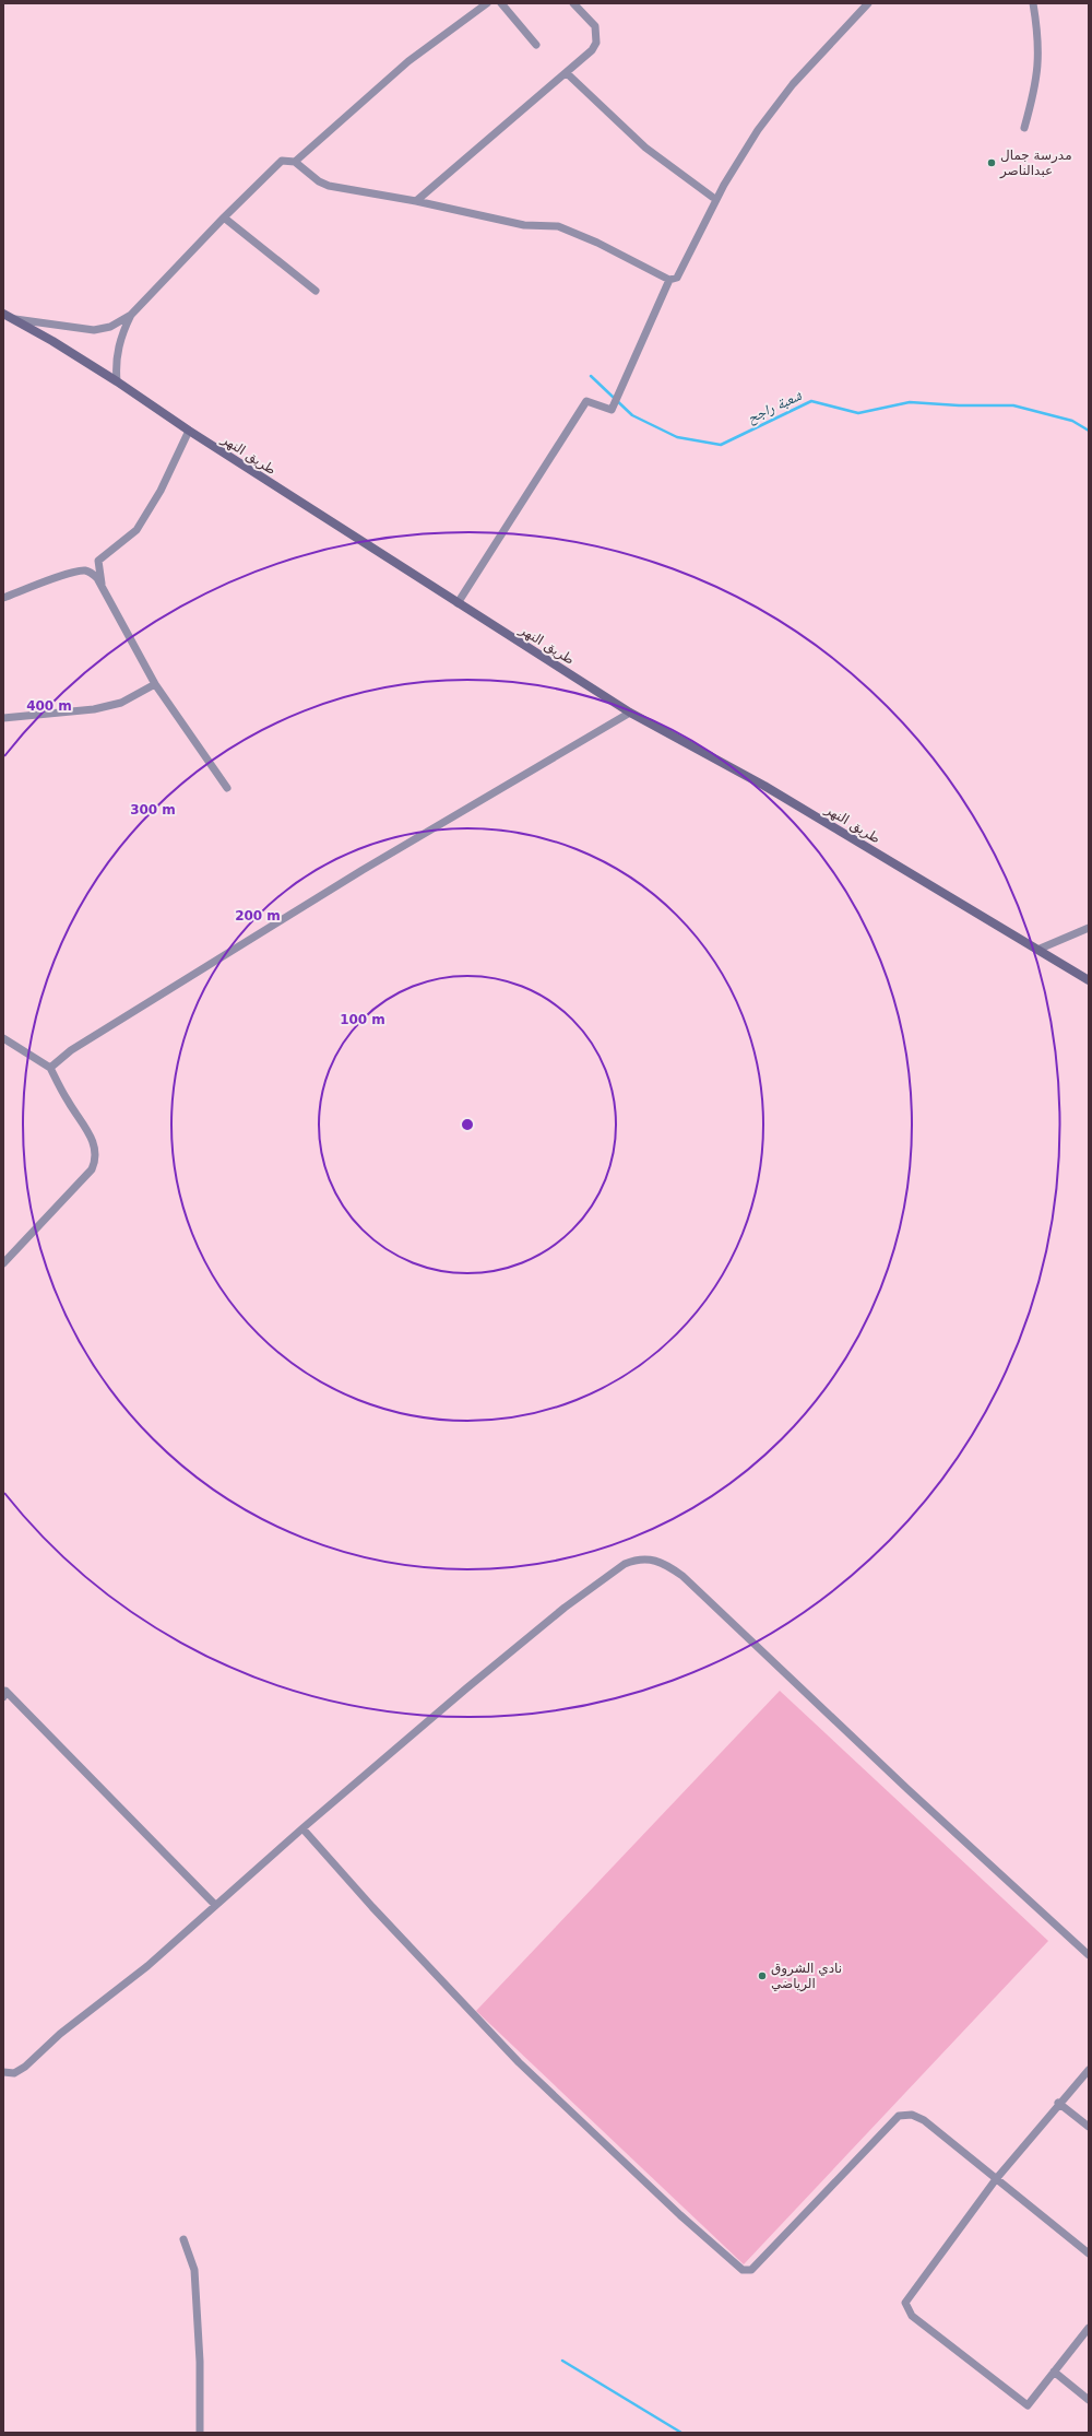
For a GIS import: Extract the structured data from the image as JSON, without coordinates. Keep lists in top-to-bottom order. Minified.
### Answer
{"streets":{"main road":["طريق النهر"]},"water":["شعبة راجح"],"places":["مدرسة جمال عبدالناصر","نادي الشروق الرياضي"],"rings":["400 m","300 m","200 m","100 m"]}
